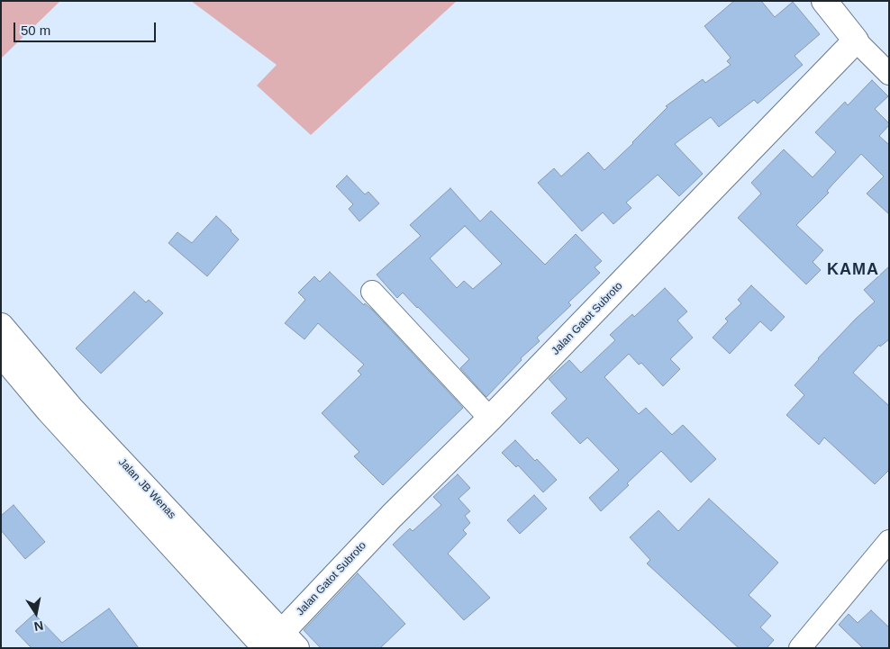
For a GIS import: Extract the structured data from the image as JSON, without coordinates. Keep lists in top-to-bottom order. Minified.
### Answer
{"streets":{"street":["Jalan Gatot Subroto","Jalan JB Wenas"]},"crossings":[["Jalan Gatot Subroto","Jalan JB Wenas"]],"districts":["KAMA"],"scale_bar":"50 m","north":"bottom"}
